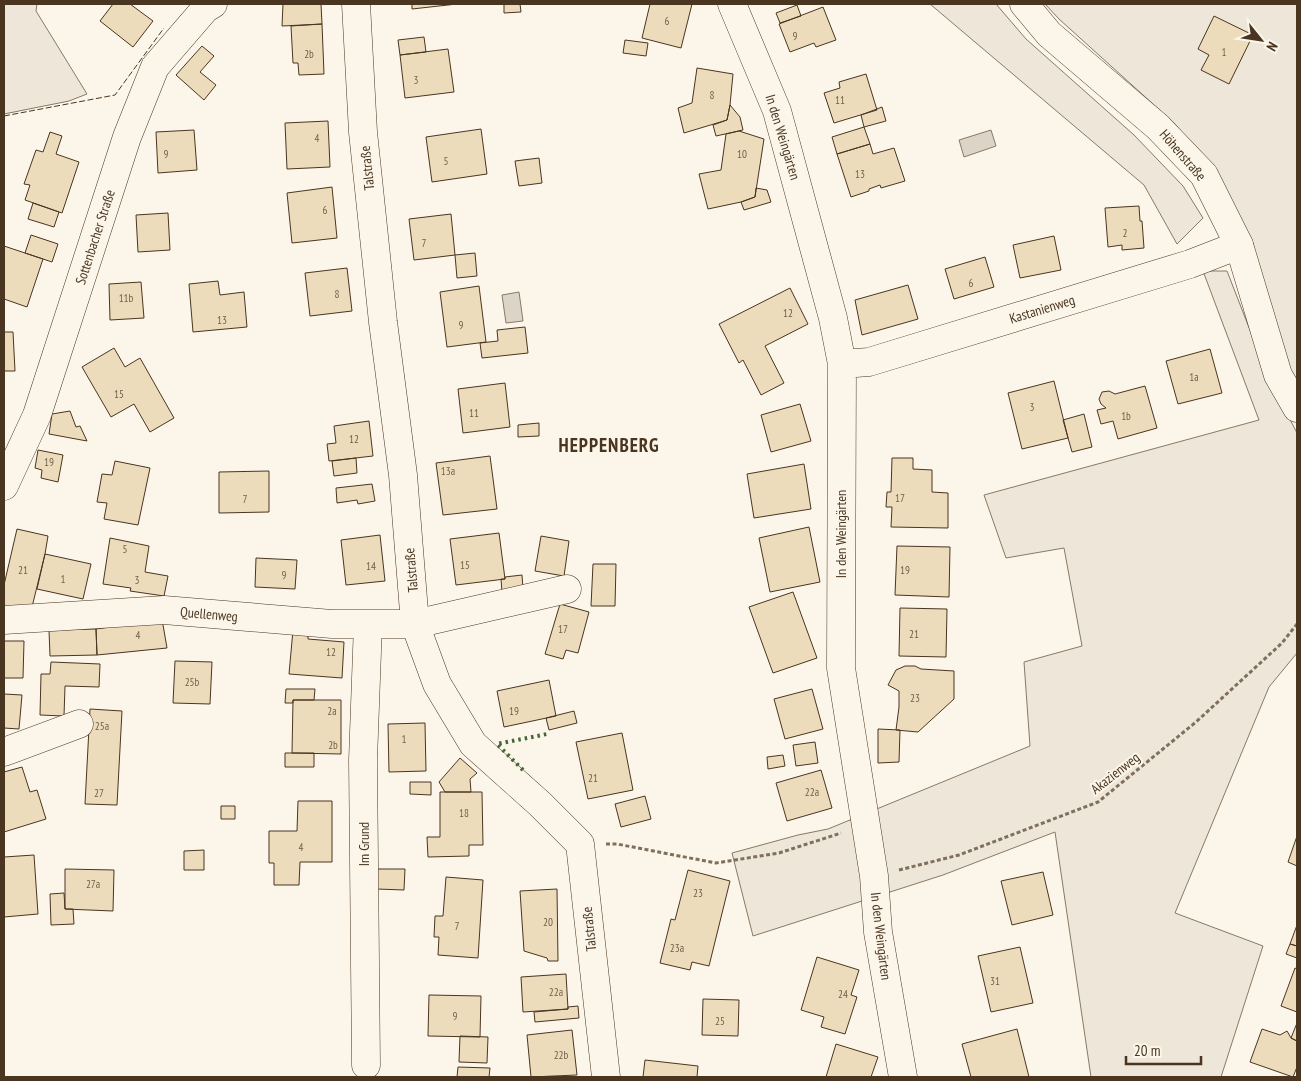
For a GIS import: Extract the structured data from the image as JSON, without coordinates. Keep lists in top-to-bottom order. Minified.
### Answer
{"streets":{"street":["In den Weingärten","Höhenstraße","Talstraße","Sottenbacher Straße","Kastanienweg","Quellenweg","Im Grund"],"path":["Akazienweg"]},"crossings":[["In den Weingärten","Kastanienweg"],["In den Weingärten","Akazienweg"],["Höhenstraße","Kastanienweg"],["Talstraße","Quellenweg"],["Quellenweg","Im Grund"]],"districts":["HEPPENBERG"],"house_numbers":["6","9","1","2b","3","8","11","4","9","10","5","13","6","2","7","6","8","11b","12","13","9","1a","15","3","11","1b","12","19","13a","17","7","5","15","14","21","19","9","1","3","17","21","4","12","25b","23","2a","19","25a","1","2b","21","22a","27","18","4","27a","23","20","7","23a","31","22a","24","9","25","22b"],"scale_bar":"20 m","north":"bottom right"}
